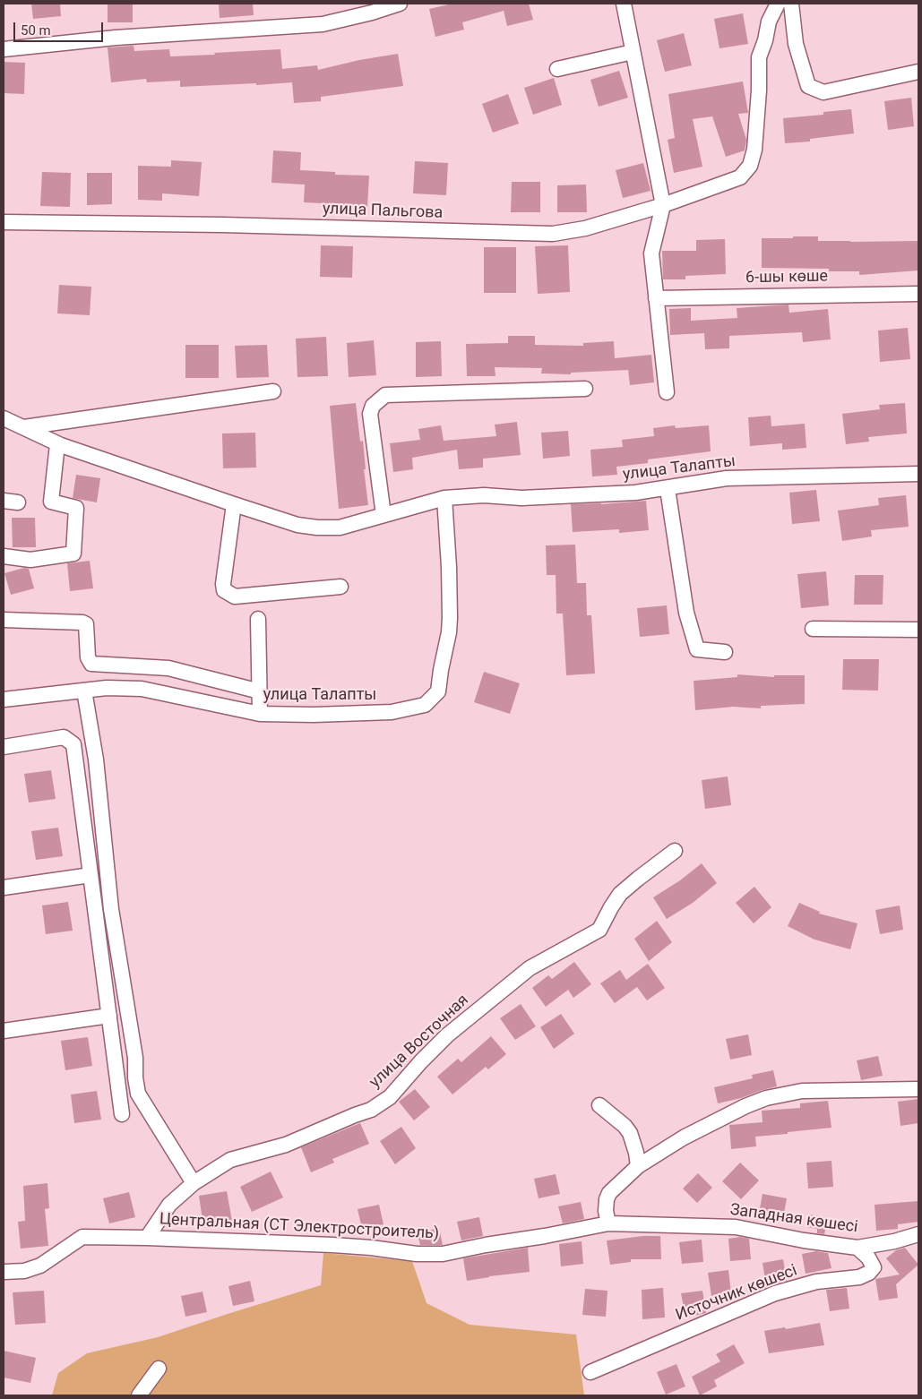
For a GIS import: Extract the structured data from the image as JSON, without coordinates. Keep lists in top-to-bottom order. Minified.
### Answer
{"streets":{"street":["улица Пальгова","6-шы көше","улица Талапты","улица Восточная","Западная көшесі","Центральная (СТ Электростроитель)","Источник көшесі"]},"crossings":[["улица Восточная","Центральная (СТ Электростроитель)"],["Западная көшесі","Центральная (СТ Электростроитель)"],["Западная көшесі","Источник көшесі"]],"scale_bar":"50 m"}
